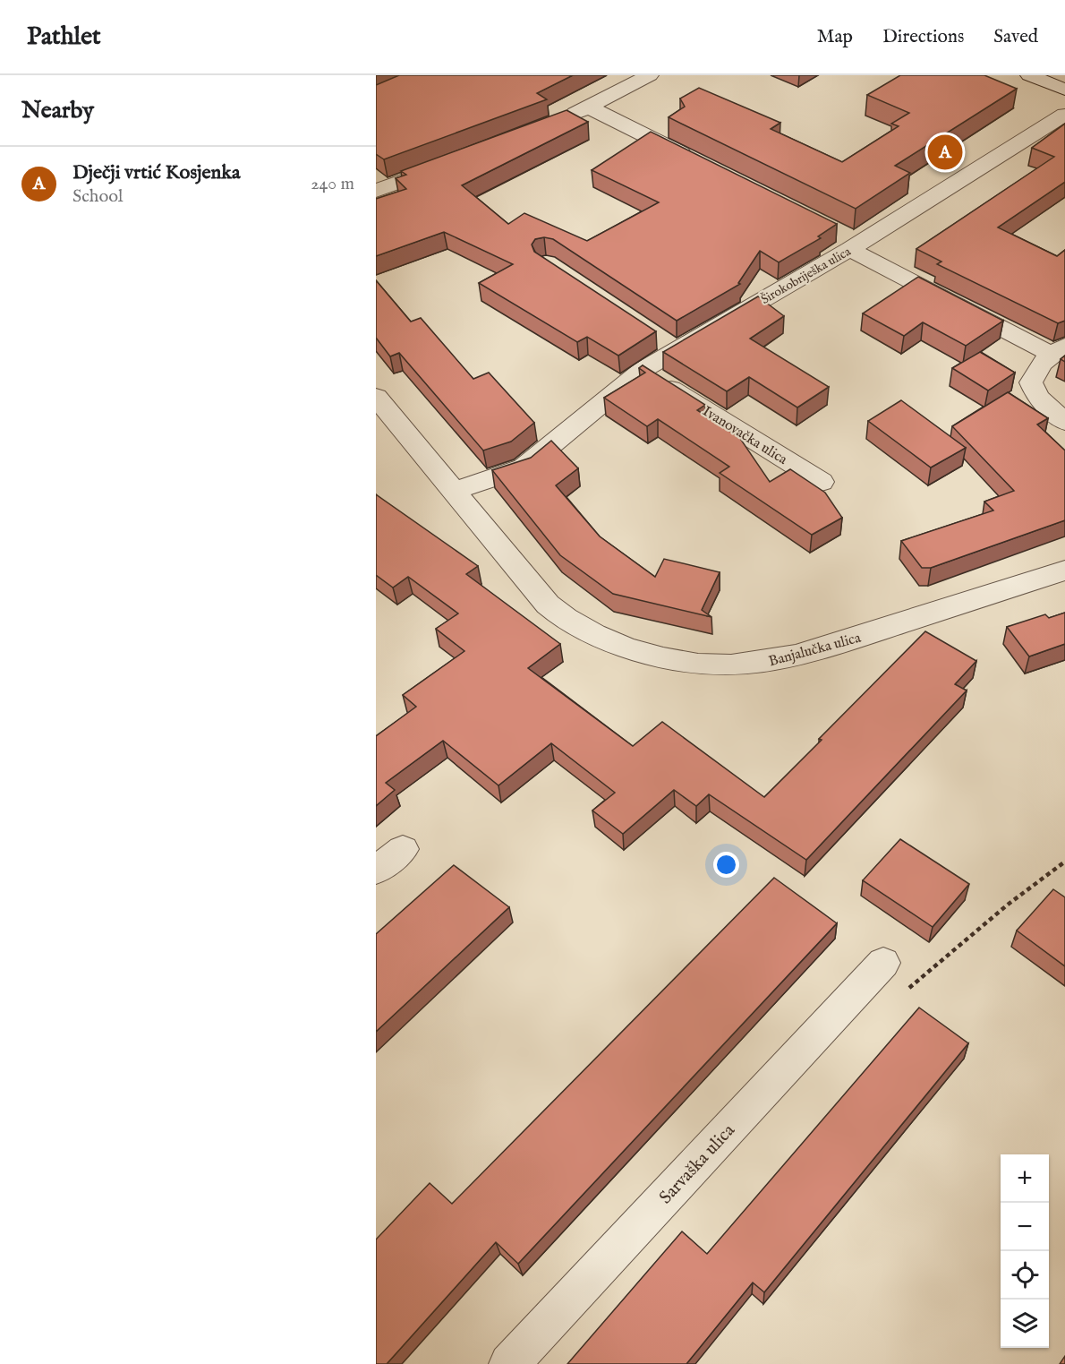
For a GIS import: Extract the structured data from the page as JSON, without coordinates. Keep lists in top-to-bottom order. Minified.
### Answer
{"streets":{"street":["Širokobriješka ulica","Ivanovačka ulica","Banjalučka ulica","Sarvaška ulica"]},"crossings":[["Širokobriješka ulica","Ivanovačka ulica"],["Širokobriješka ulica","Banjalučka ulica"]],"page":{"header":"Pathlet","nav":["Map","Directions","Saved"],"heading":"Nearby","pins":"A","list":[{"mark":"A","name":"Dječji vrtić Kosjenka","note":"School","value":"240 m"}],"map_buttons":["+","−"]}}
